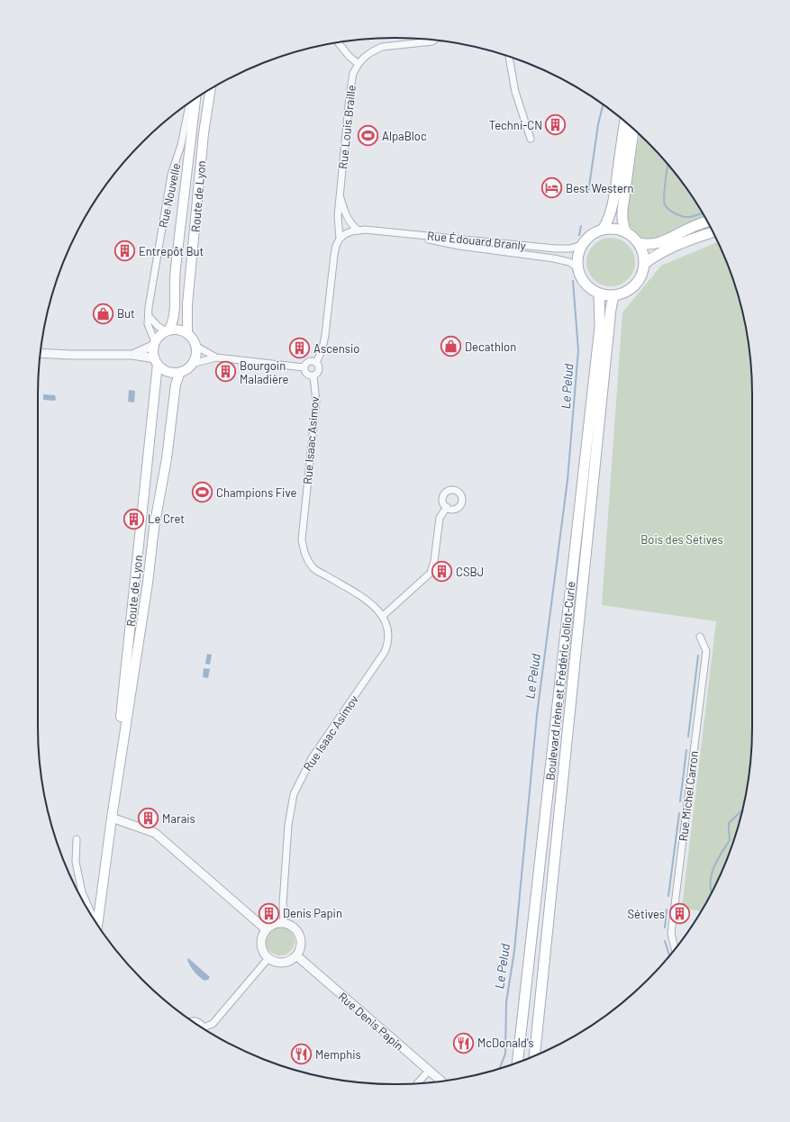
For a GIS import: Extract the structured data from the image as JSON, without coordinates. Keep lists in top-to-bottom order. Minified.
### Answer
{"streets":{"main road":["Route de Lyon","Boulevard Irène et Frédéric Joliot-Curie"],"street":["Rue Louis Braille","Rue Nouvelle","Rue Édouard Branly","Rue Isaac Asimov","Rue Michel Carron","Rue Denis Papin"]},"crossings":[["Rue Louis Braille","Rue Édouard Branly"],["Rue Nouvelle","Route de Lyon"],["Rue Édouard Branly","Boulevard Irène et Frédéric Joliot-Curie"],["Rue Isaac Asimov","Rue Denis Papin"]],"water":["Le Pelud"],"parks":["Bois des Sétives"],"places":{"building":["Techni-CN","Entrepôt But","Ascensio","Bourgoin Maladière","Le Cret","CSBJ","Marais","Denis Papin","Sétives"],"sports":["AlpaBloc","Champions Five"],"hotel":["Best Western"],"shop":["But","Decathlon"],"restaurant":["McDonald's","Memphis"]}}
